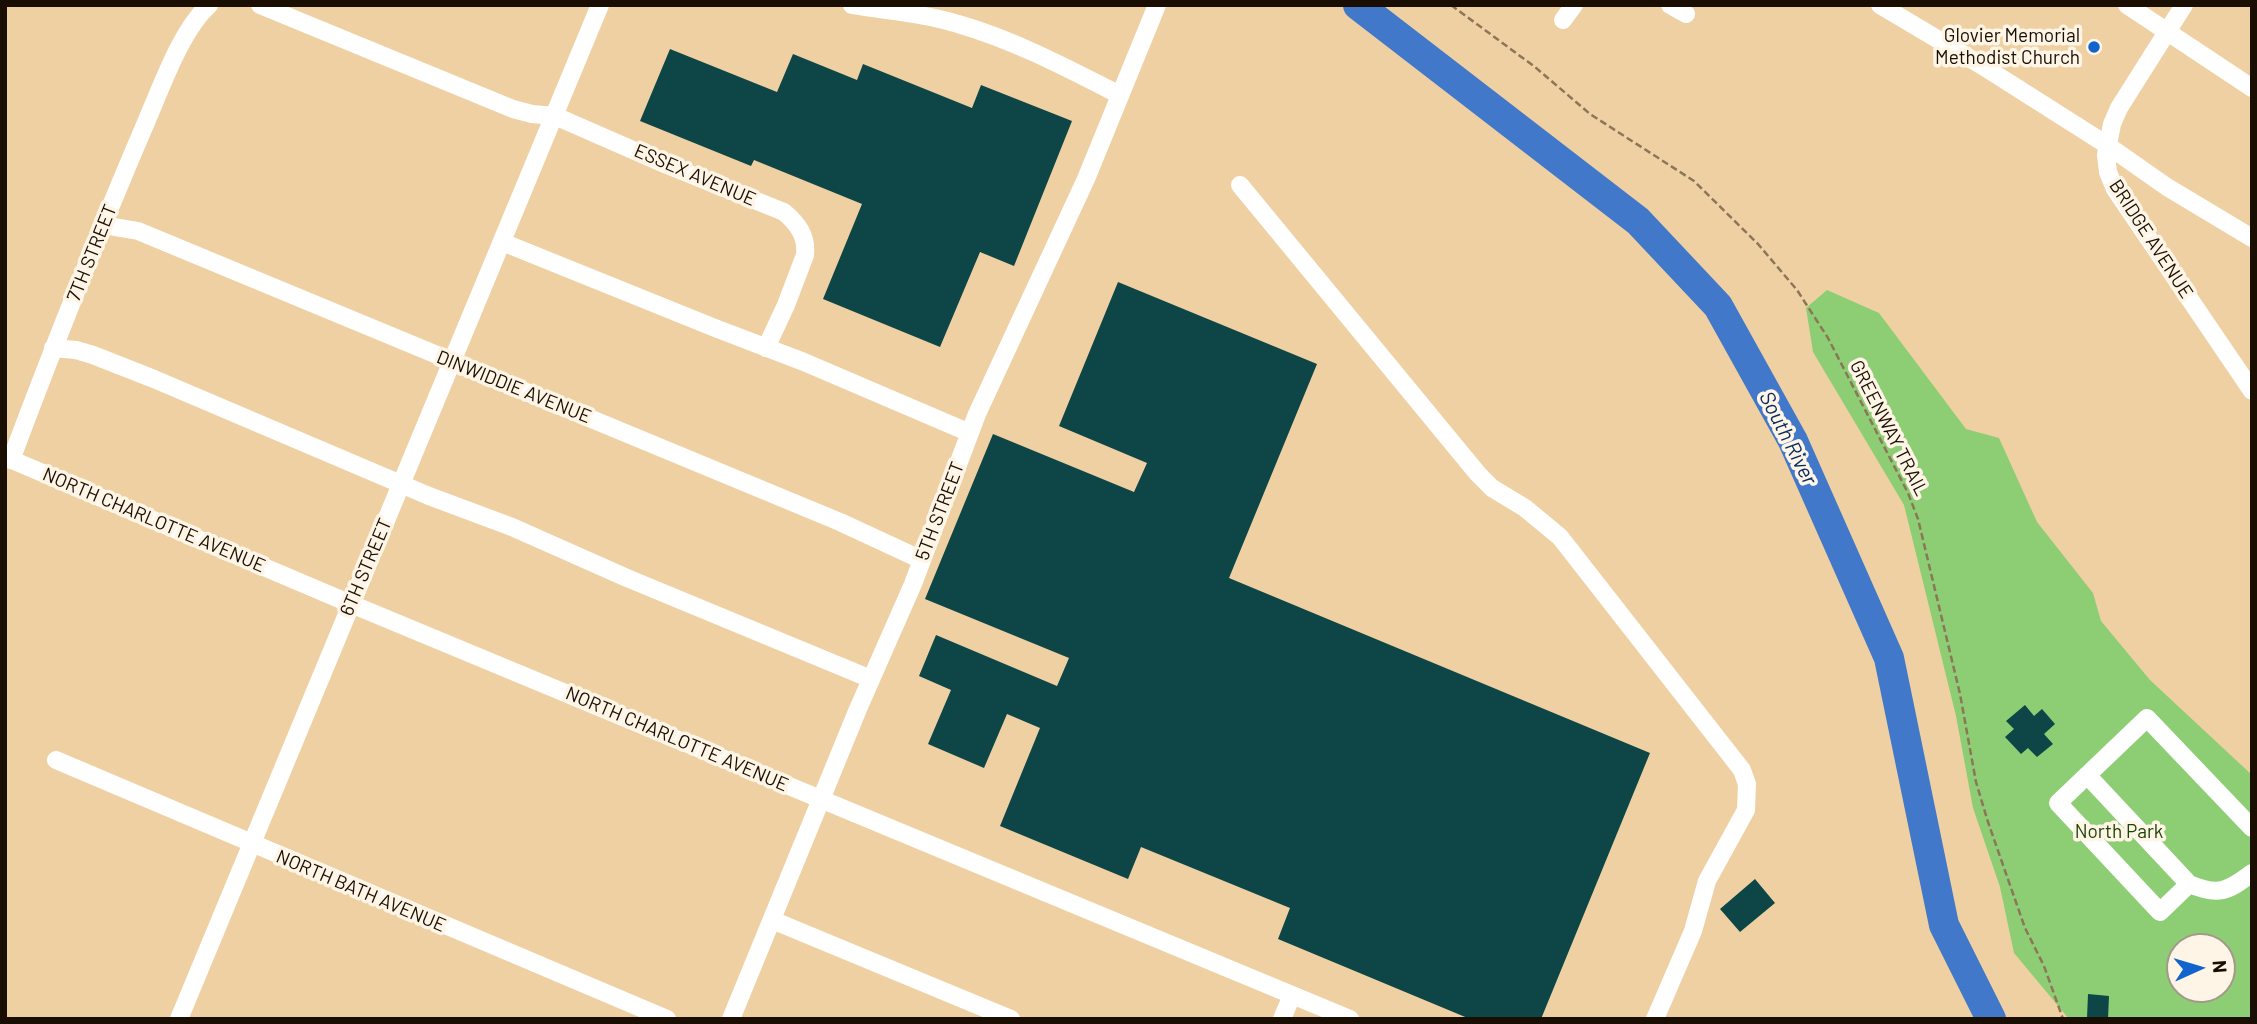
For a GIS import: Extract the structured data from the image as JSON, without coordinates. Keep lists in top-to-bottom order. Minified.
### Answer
{"streets":{"street":["ESSEX AVENUE","BRIDGE AVENUE","7TH STREET","DINWIDDIE AVENUE","5TH STREET","NORTH CHARLOTTE AVENUE","6TH STREET","NORTH BATH AVENUE"],"path":["GREENWAY TRAIL"]},"crossings":[["ESSEX AVENUE","6TH STREET"],["7TH STREET","DINWIDDIE AVENUE"],["7TH STREET","NORTH CHARLOTTE AVENUE"],["DINWIDDIE AVENUE","5TH STREET"],["DINWIDDIE AVENUE","6TH STREET"],["5TH STREET","NORTH CHARLOTTE AVENUE"],["NORTH CHARLOTTE AVENUE","6TH STREET"],["6TH STREET","NORTH BATH AVENUE"]],"water":["South River"],"parks":["North Park"],"places":["Glovier Memorial Methodist Church"],"north":"right"}
